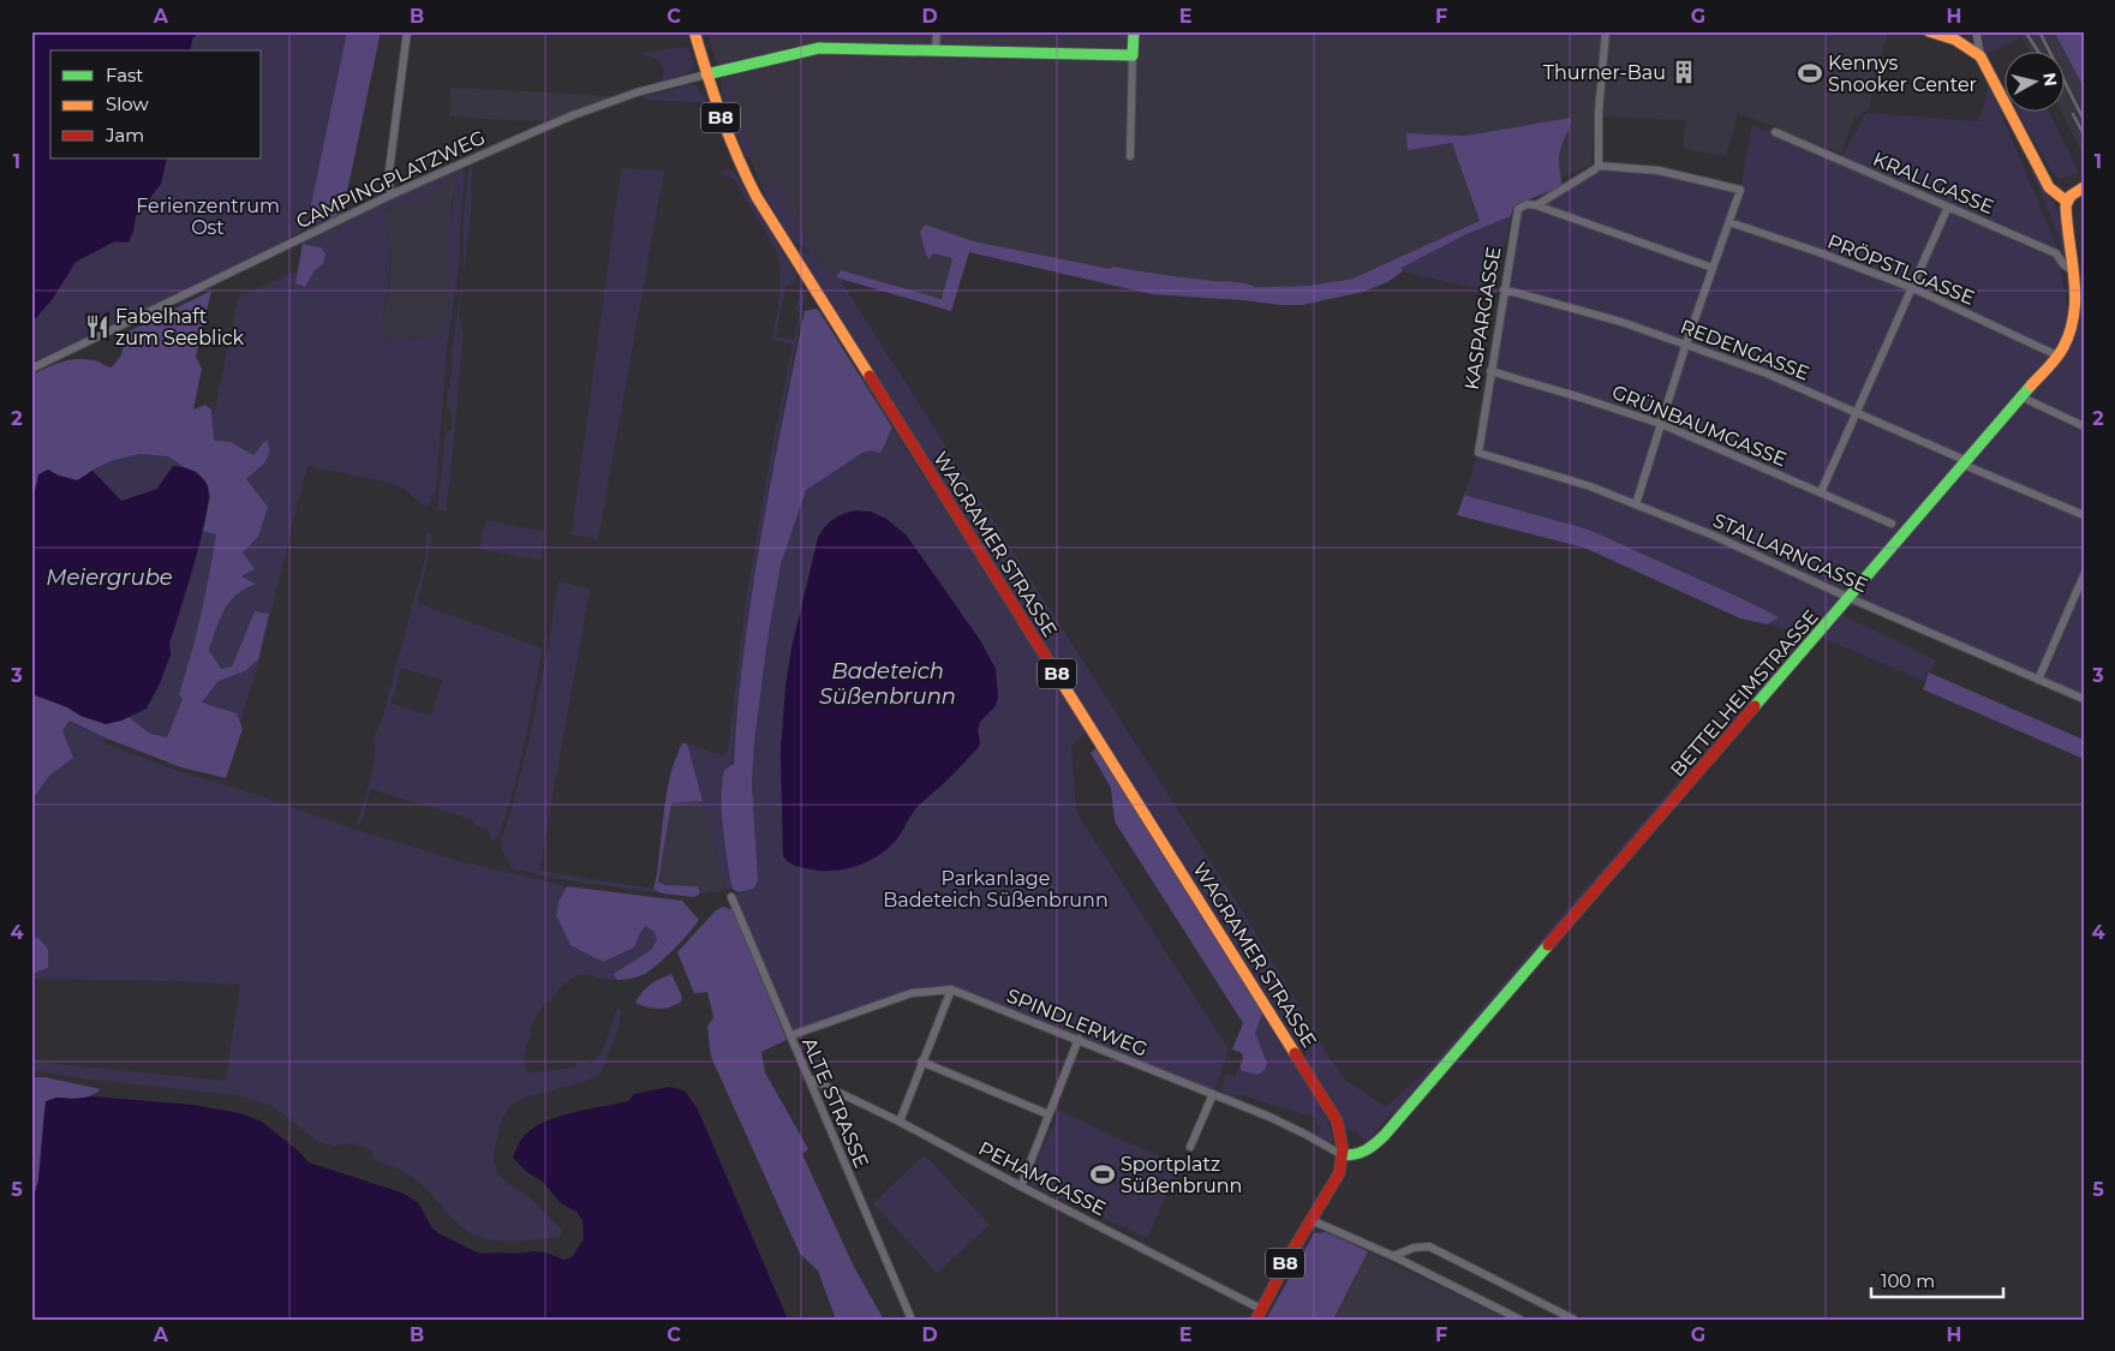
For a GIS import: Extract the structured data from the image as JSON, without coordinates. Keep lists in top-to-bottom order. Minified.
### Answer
{"streets":{"street":["B8","CAMPINGPLATZWEG","KRALLGASSE","PRÖPSTLGASSE","KASPARGASSE","REDENGASSE","GRÜNBAUMGASSE","WAGRAMER STRASSE","STALLARNGASSE","BETTELHEIMSTRASSE","SPINDLERWEG","ALTE STRASSE","PEHAMGASSE"]},"crossings":[["B8","WAGRAMER STRASSE"],["B8","BETTELHEIMSTRASSE"],["B8","SPINDLERWEG"],["B8","PEHAMGASSE"],["CAMPINGPLATZWEG","WAGRAMER STRASSE"],["KRALLGASSE","BETTELHEIMSTRASSE"],["PRÖPSTLGASSE","BETTELHEIMSTRASSE"],["KASPARGASSE","REDENGASSE"],["KASPARGASSE","GRÜNBAUMGASSE"],["KASPARGASSE","STALLARNGASSE"],["REDENGASSE","BETTELHEIMSTRASSE"],["WAGRAMER STRASSE","BETTELHEIMSTRASSE"],["WAGRAMER STRASSE","SPINDLERWEG"],["STALLARNGASSE","BETTELHEIMSTRASSE"],["BETTELHEIMSTRASSE","SPINDLERWEG"],["SPINDLERWEG","ALTE STRASSE"],["ALTE STRASSE","PEHAMGASSE"]],"water":["Meiergrube","Badeteich Süßenbrunn"],"parks":["Ferienzentrum Ost","Parkanlage Badeteich Süßenbrunn"],"places":{"building":["Thurner-Bau"],"sports":["Kennys Snooker Center","Sportplatz Süßenbrunn"],"restaurant":["Fabelhaft zum Seeblick"]},"legend":["Fast","Slow","Jam"],"scale_bar":"100 m","north":"right","grid":{"columns":["A","B","C","D","E","F","G","H"],"rows":["1","2","3","4","5"]}}
